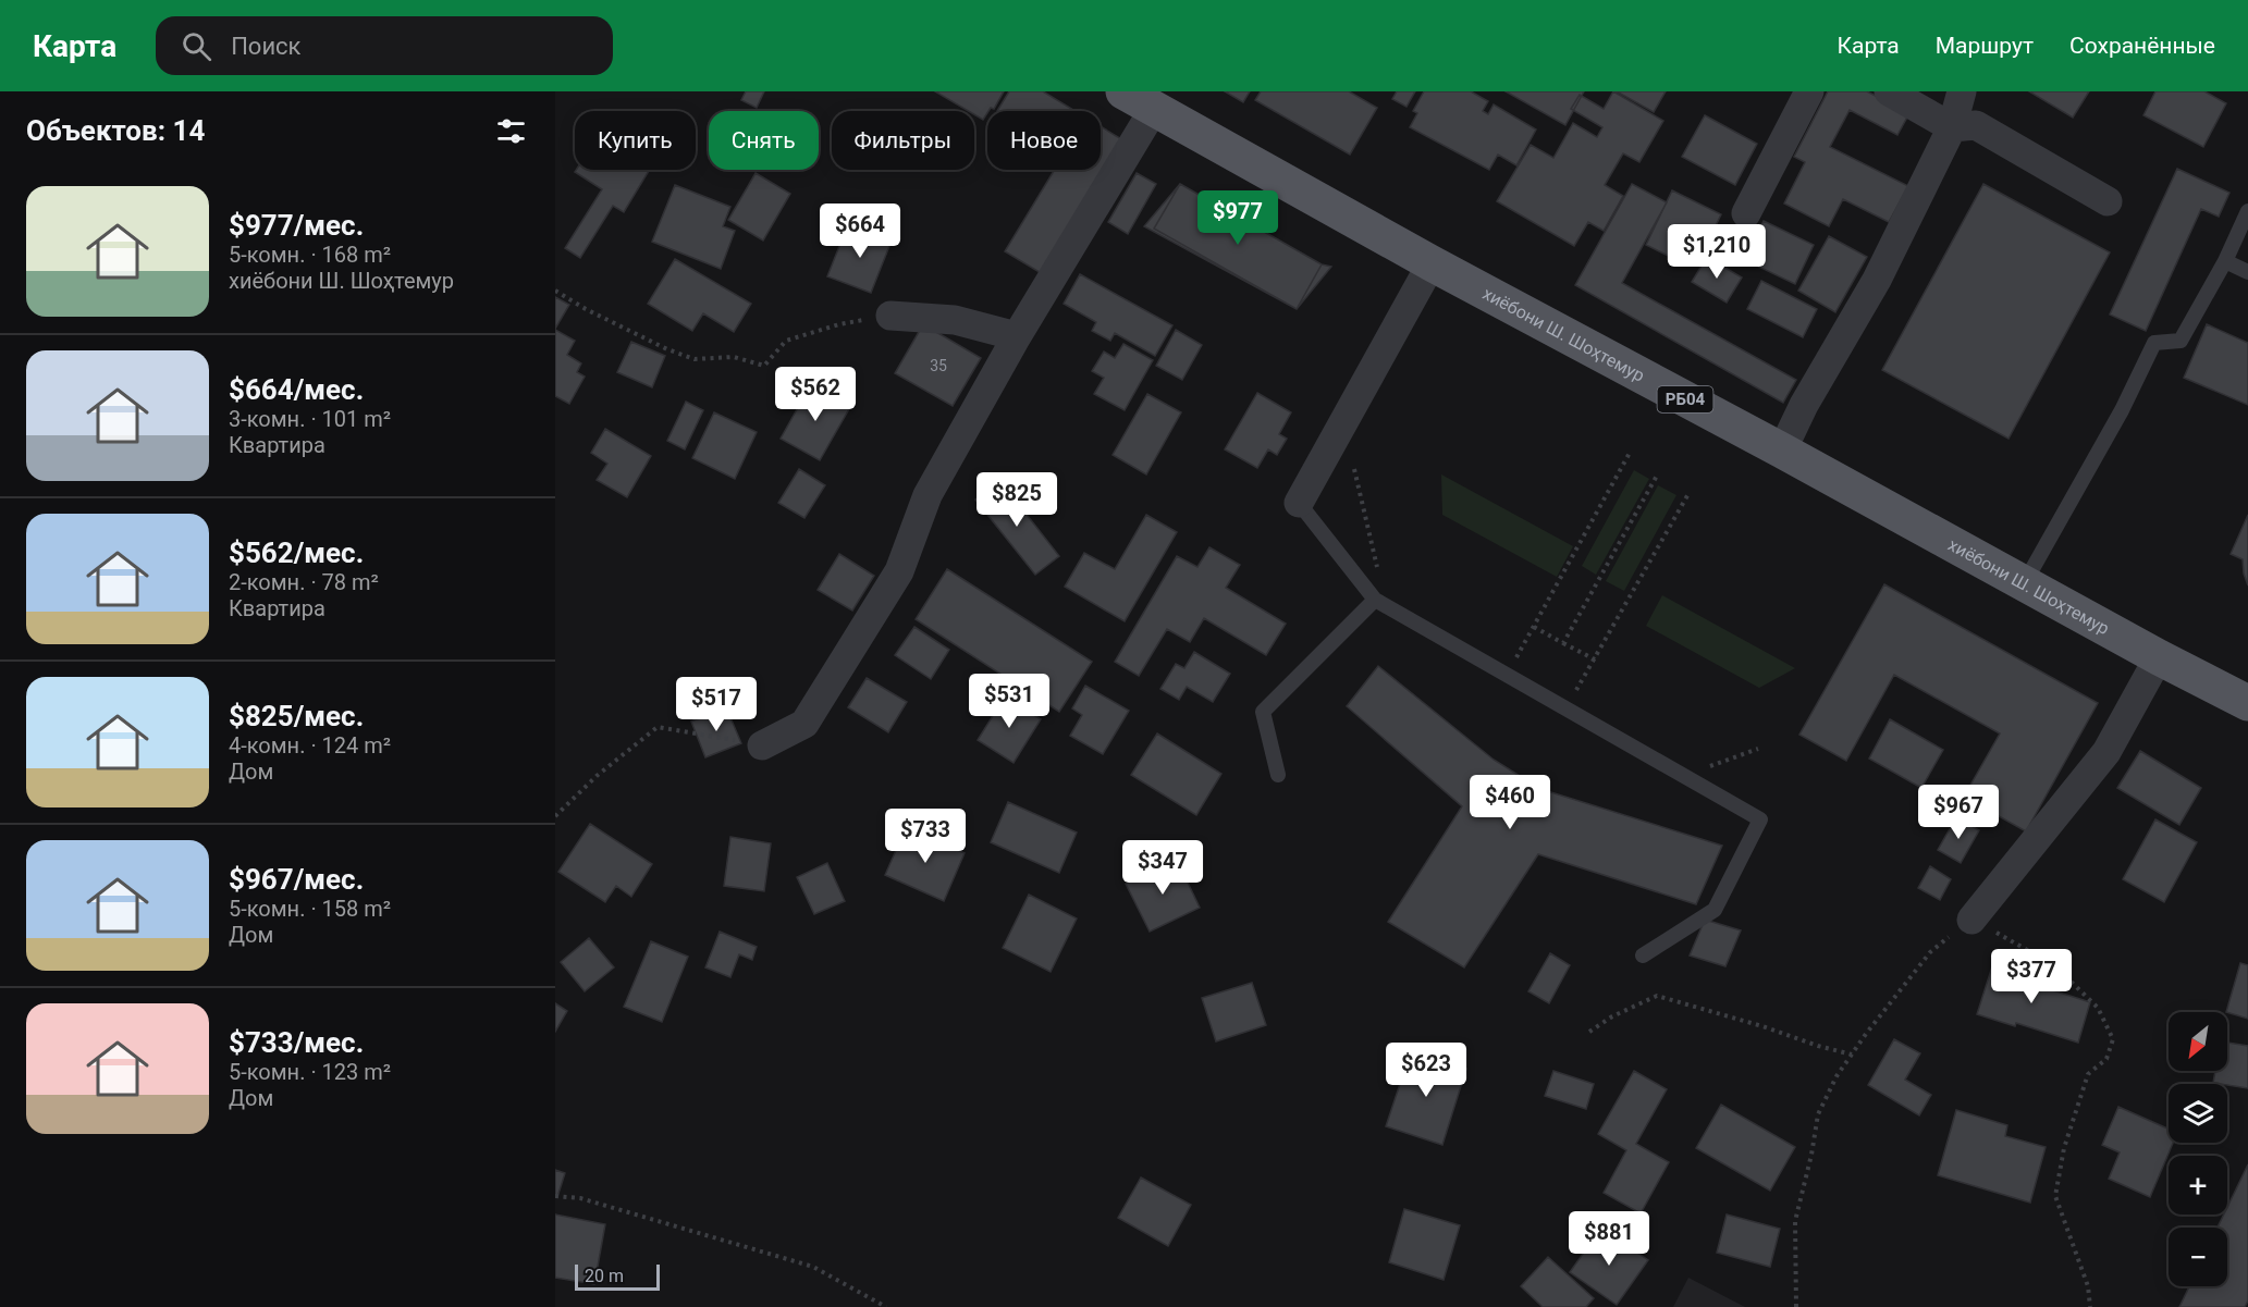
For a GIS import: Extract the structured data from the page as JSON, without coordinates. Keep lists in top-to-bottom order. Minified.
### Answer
{"streets":{"main road":["хиёбони Ш. Шоҳтемур","РБ04"]},"house_numbers":["35"],"scale_bar":"20 m","north":"bottom left","page":{"header":"Карта","search":"Поиск","nav":["Карта","Маршрут","Сохранённые"],"heading":"Объектов: 14","chip":["Купить","Снять","Фильтры","Новое"],"list":[{"name":"$977/мес.","note":"5-комн. · 168 m² · хиёбони Ш. Шоҳтемур"},{"name":"$664/мес.","note":"3-комн. · 101 m² · Квартира"},{"name":"$562/мес.","note":"2-комн. · 78 m² · Квартира"},{"name":"$825/мес.","note":"4-комн. · 124 m² · Дом"},{"name":"$967/мес.","note":"5-комн. · 158 m² · Дом"},{"name":"$733/мес.","note":"5-комн. · 123 m² · Дом"}],"price":["$977","$664","$1,210","$562","$825","$531","$517","$460","$967","$733","$347","$377","$623","$881"],"map_buttons":["+","−"],"scale":"20 m"}}
